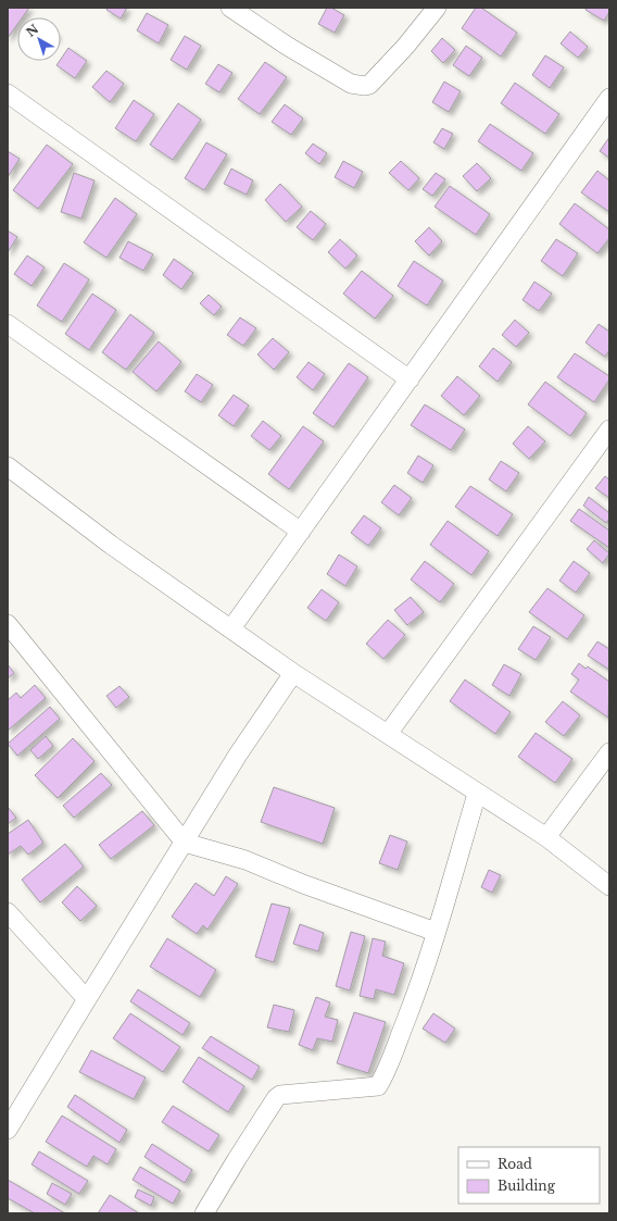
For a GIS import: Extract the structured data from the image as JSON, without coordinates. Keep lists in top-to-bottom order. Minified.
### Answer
{"legend":["Road","Building"],"north":"top left"}
